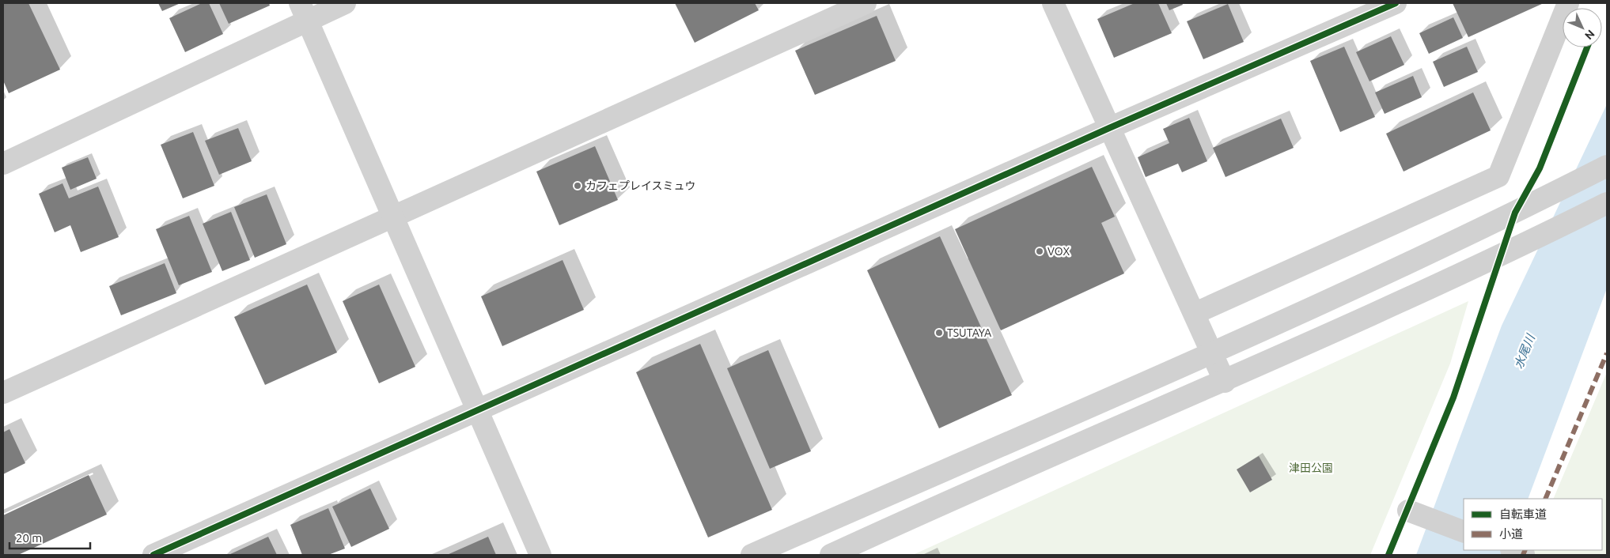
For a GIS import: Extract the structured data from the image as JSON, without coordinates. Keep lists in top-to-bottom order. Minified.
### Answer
{"water":["水尾川"],"parks":["津田公園"],"places":["カフェプレイスミュウ","VOX","TSUTAYA"],"legend":["自転車道","小道"],"scale_bar":"20 m","north":"bottom right"}
